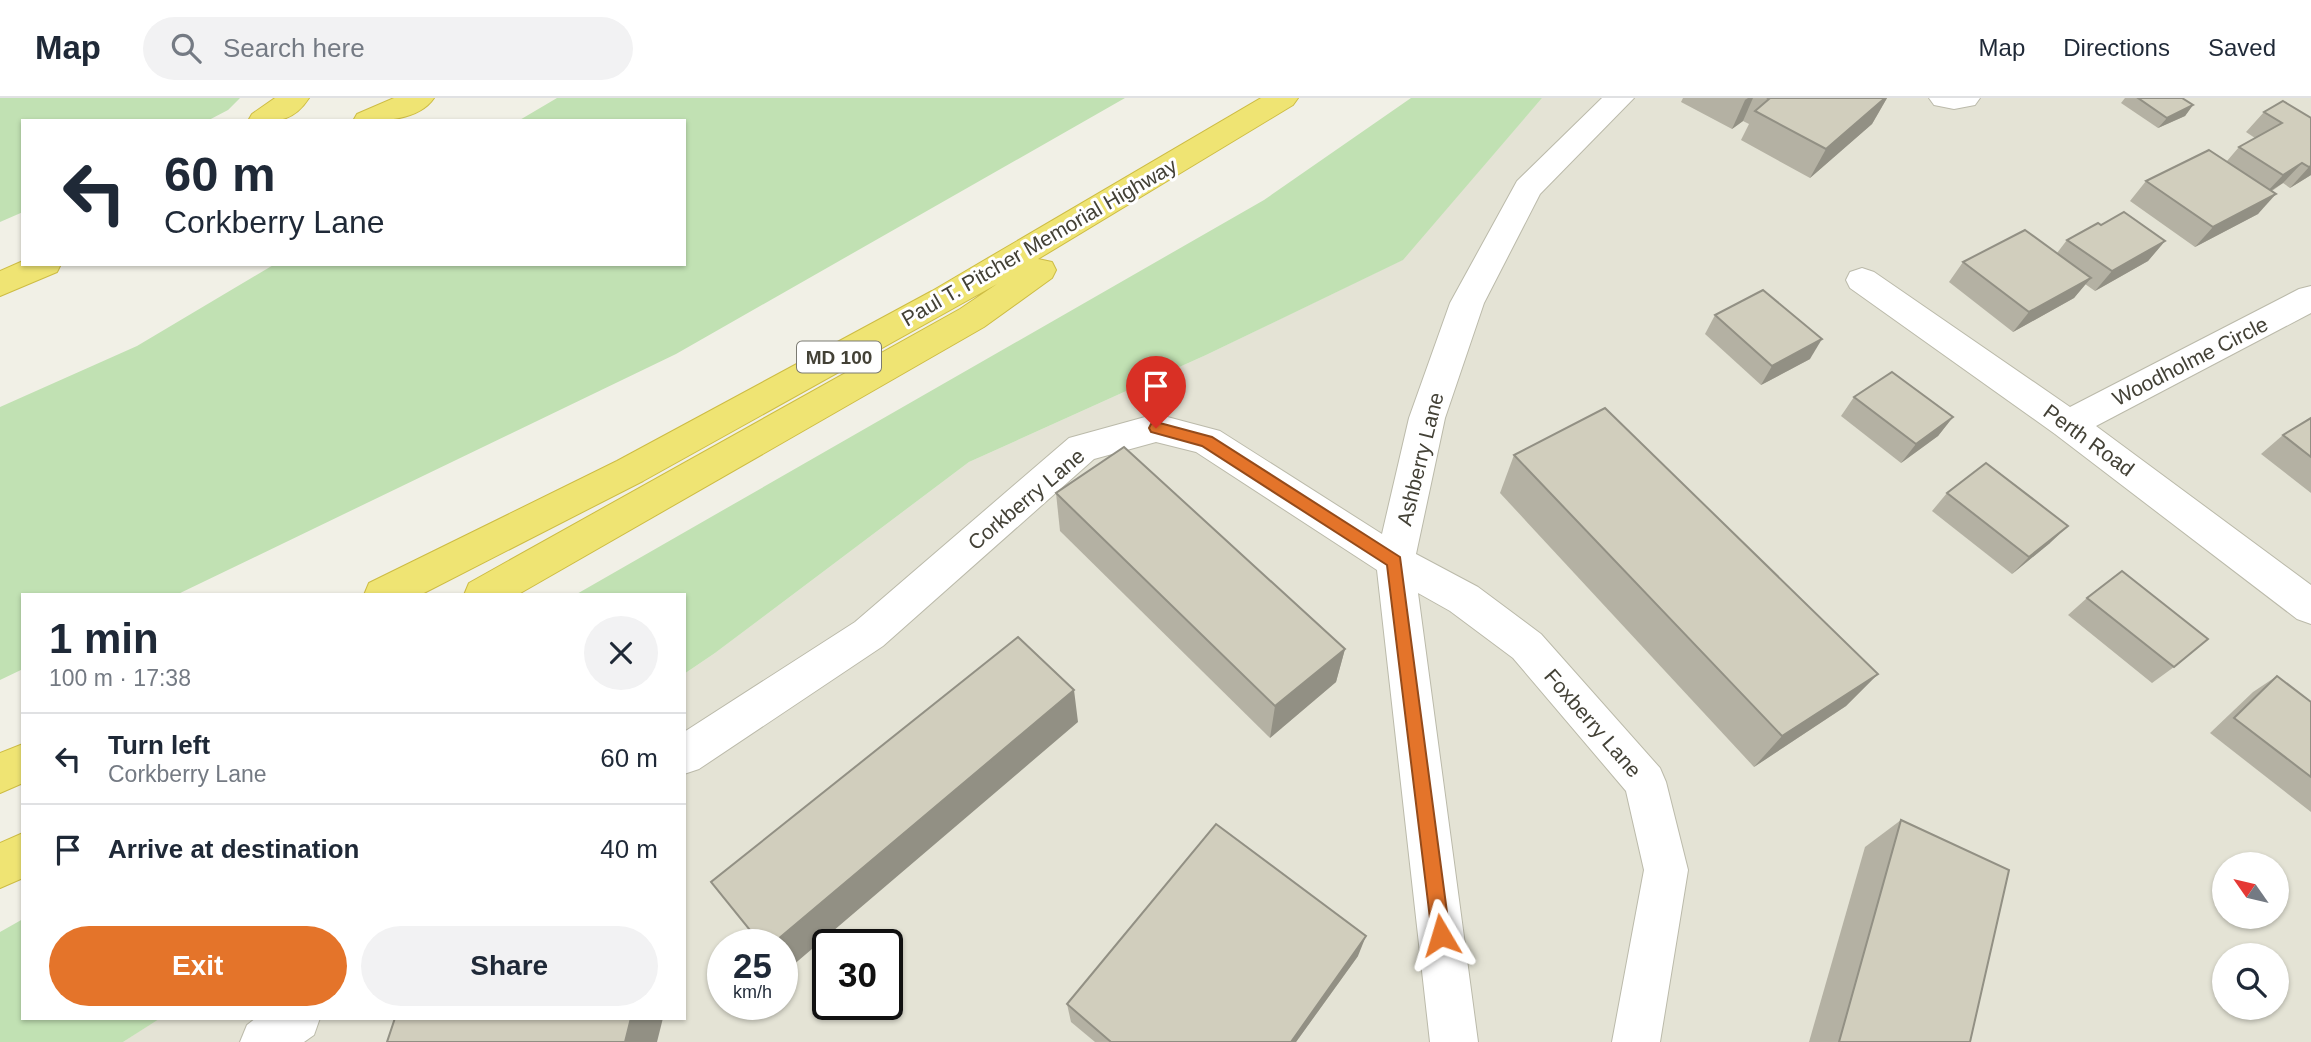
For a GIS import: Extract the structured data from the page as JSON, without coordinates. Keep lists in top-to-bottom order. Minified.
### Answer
{"streets":{"highway":["Paul T. Pitcher Memorial Highway","MD 100"],"street":["Woodholme Circle","Perth Road","Ashberry Lane","Corkberry Lane","Foxberry Lane"]},"crossings":[["Woodholme Circle","Perth Road"],["Ashberry Lane","Corkberry Lane"],["Ashberry Lane","Foxberry Lane"],["Corkberry Lane","Foxberry Lane"]],"north":"top left","page":{"header":"Map","search":"Search here","nav":["Map","Directions","Saved"],"turn":["60 m","Corkberry Lane"],"heading":["1 min","100 m · 17:38"],"list":[{"name":"Turn left","note":"Corkberry Lane","value":"60 m"},{"name":"Arrive at destination","value":"40 m"}],"buttons":["Exit","Share"],"speed":"25 km/h","limit":"30"}}
